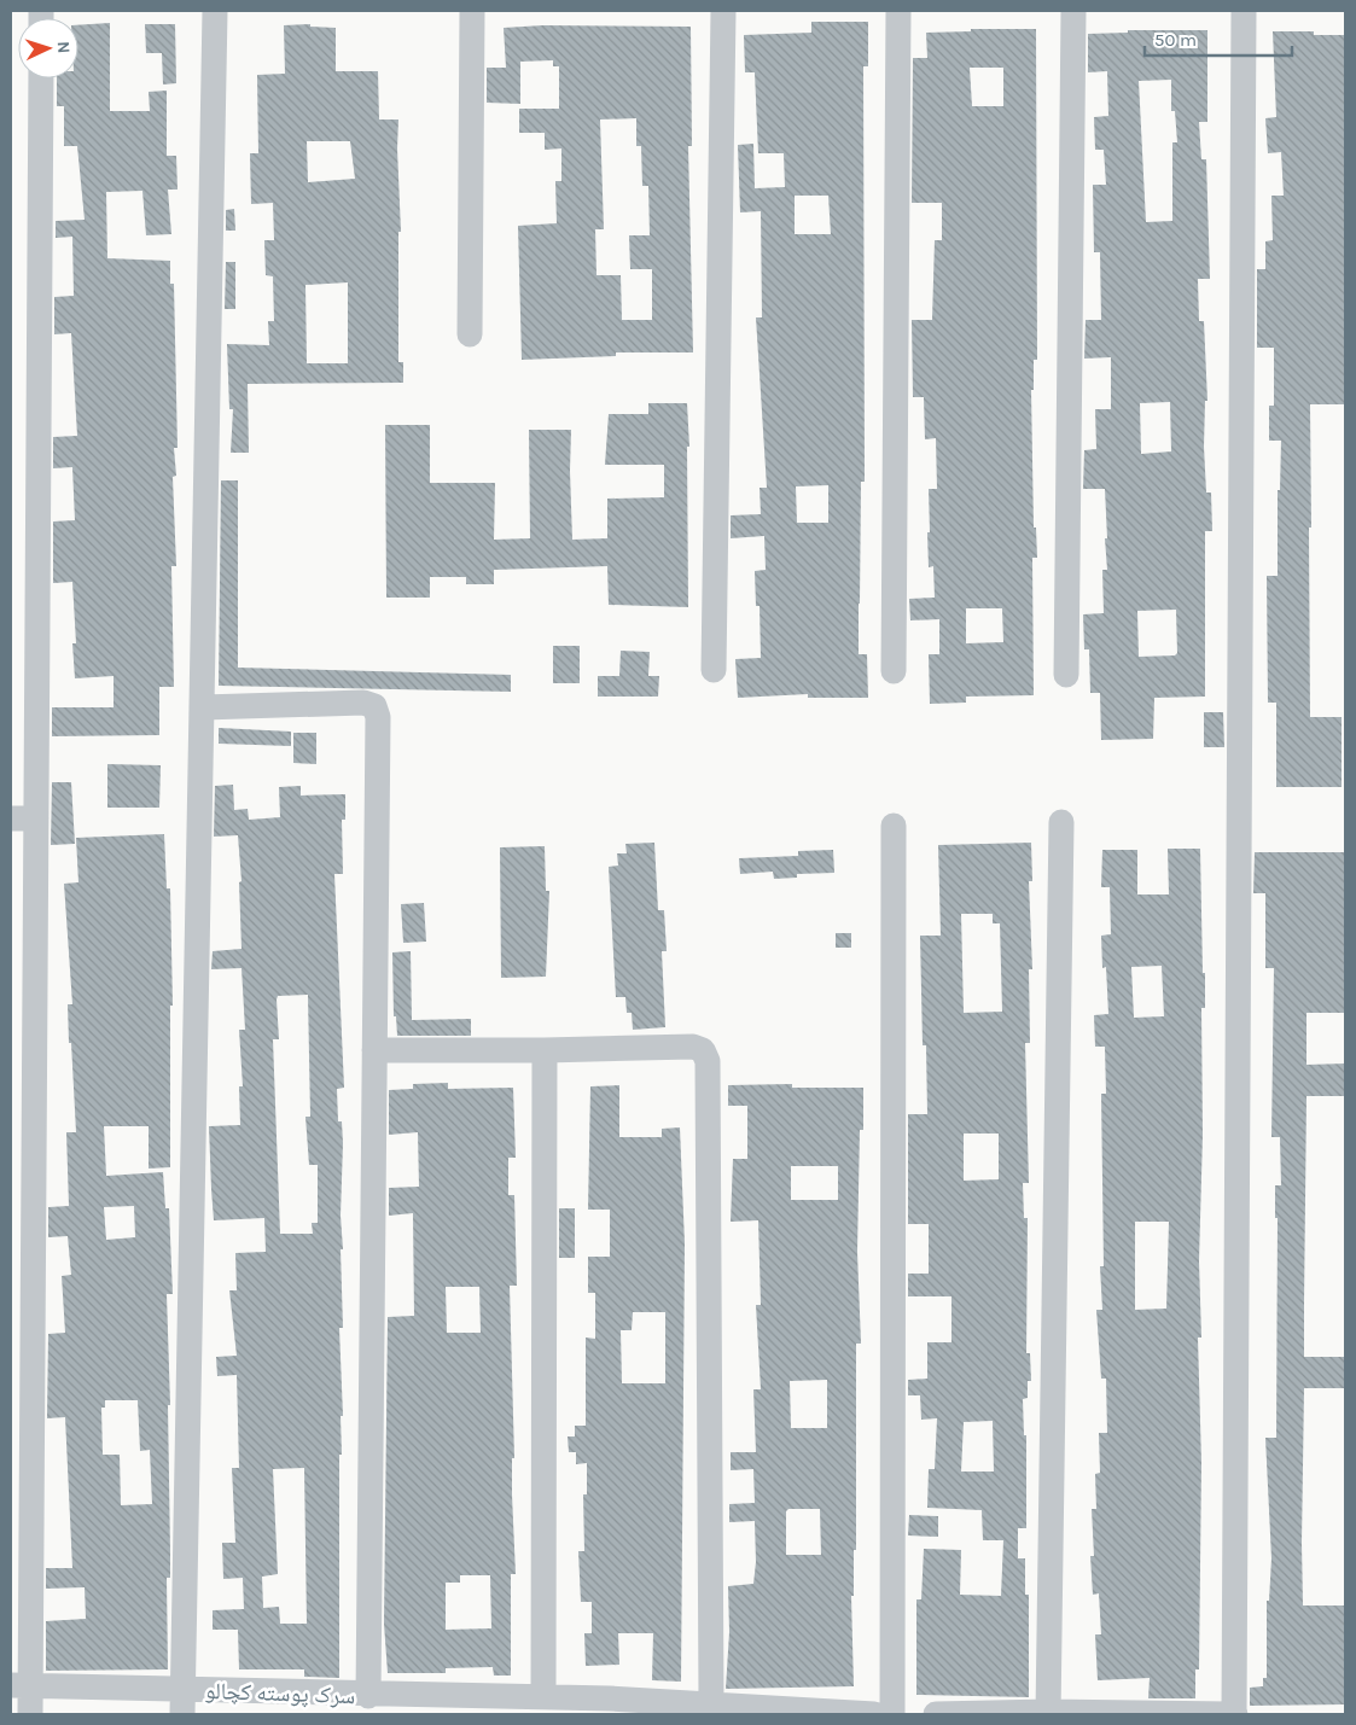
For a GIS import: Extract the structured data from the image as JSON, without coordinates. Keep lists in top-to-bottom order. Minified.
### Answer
{"streets":{"street":["سرک پوسته کچالو"]},"scale_bar":"50 m","north":"right"}
